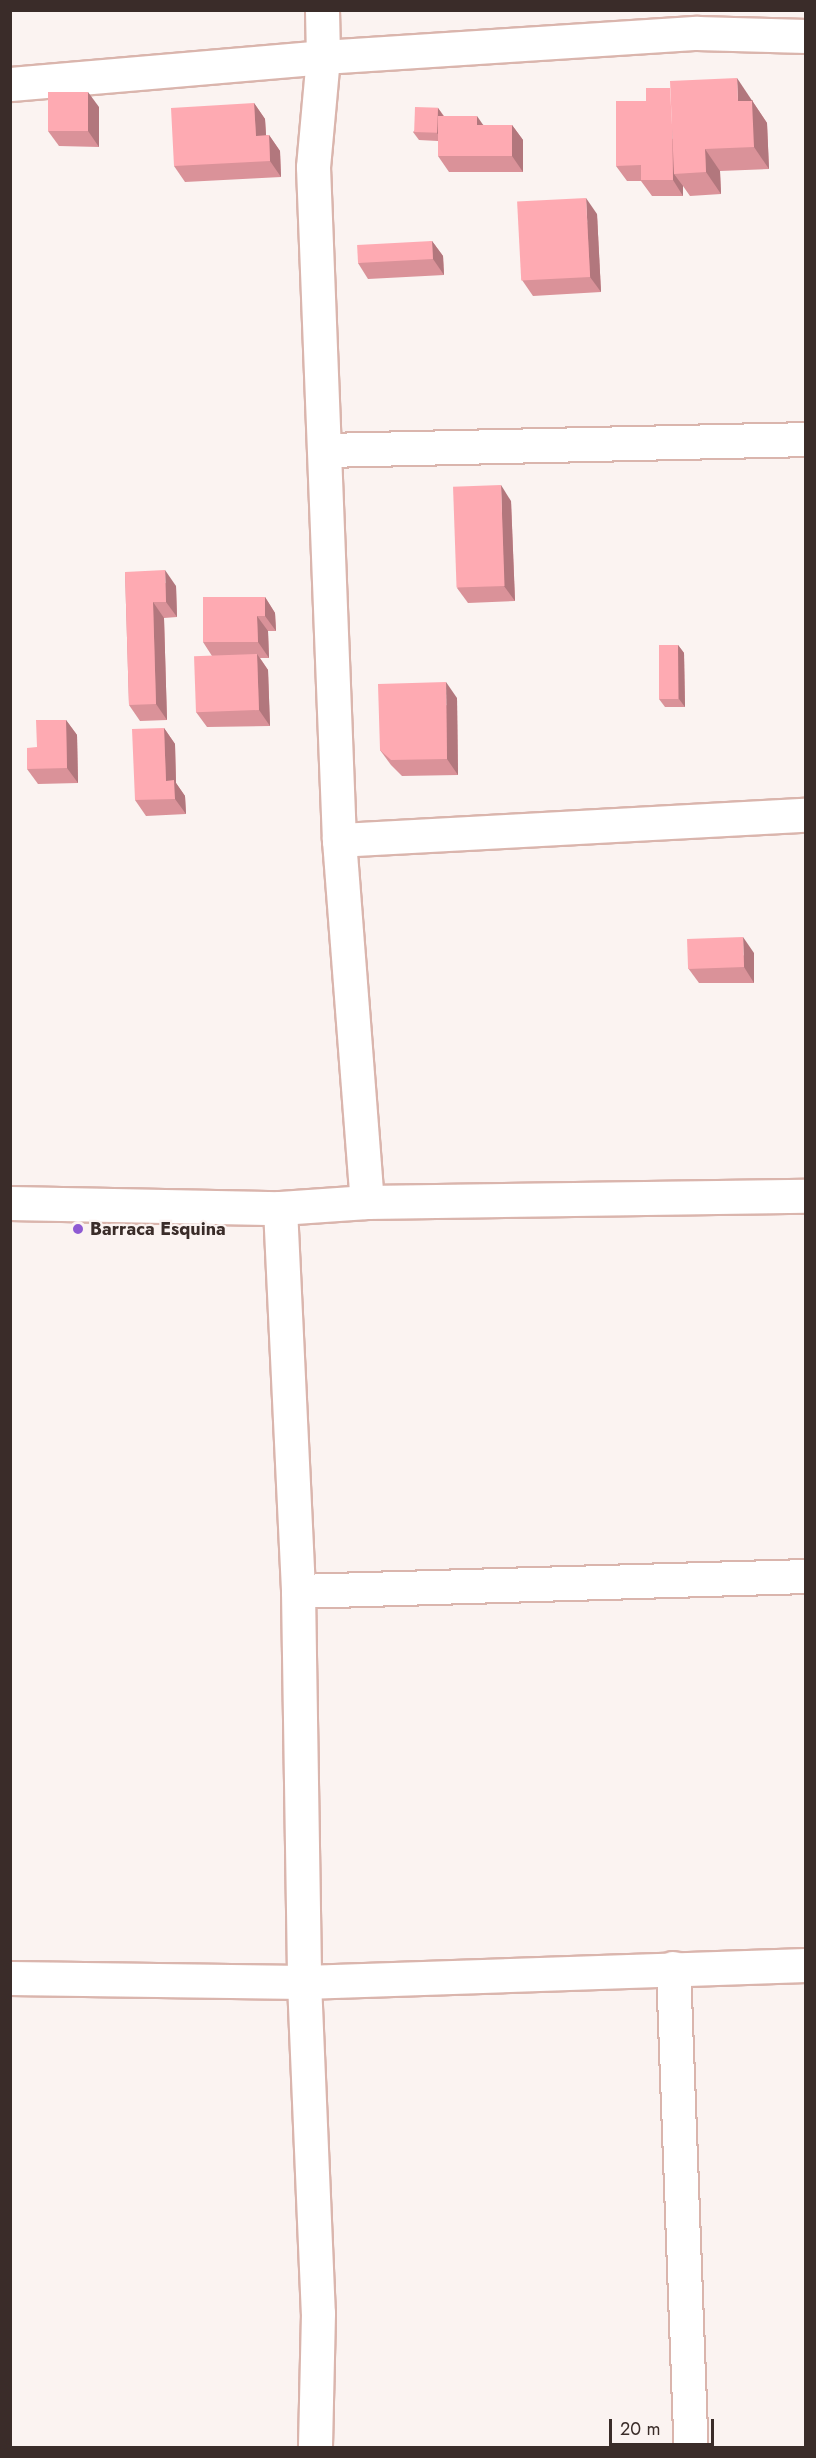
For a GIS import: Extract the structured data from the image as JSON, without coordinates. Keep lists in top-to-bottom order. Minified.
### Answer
{"places":["Barraca Esquina"],"scale_bar":"20 m"}
